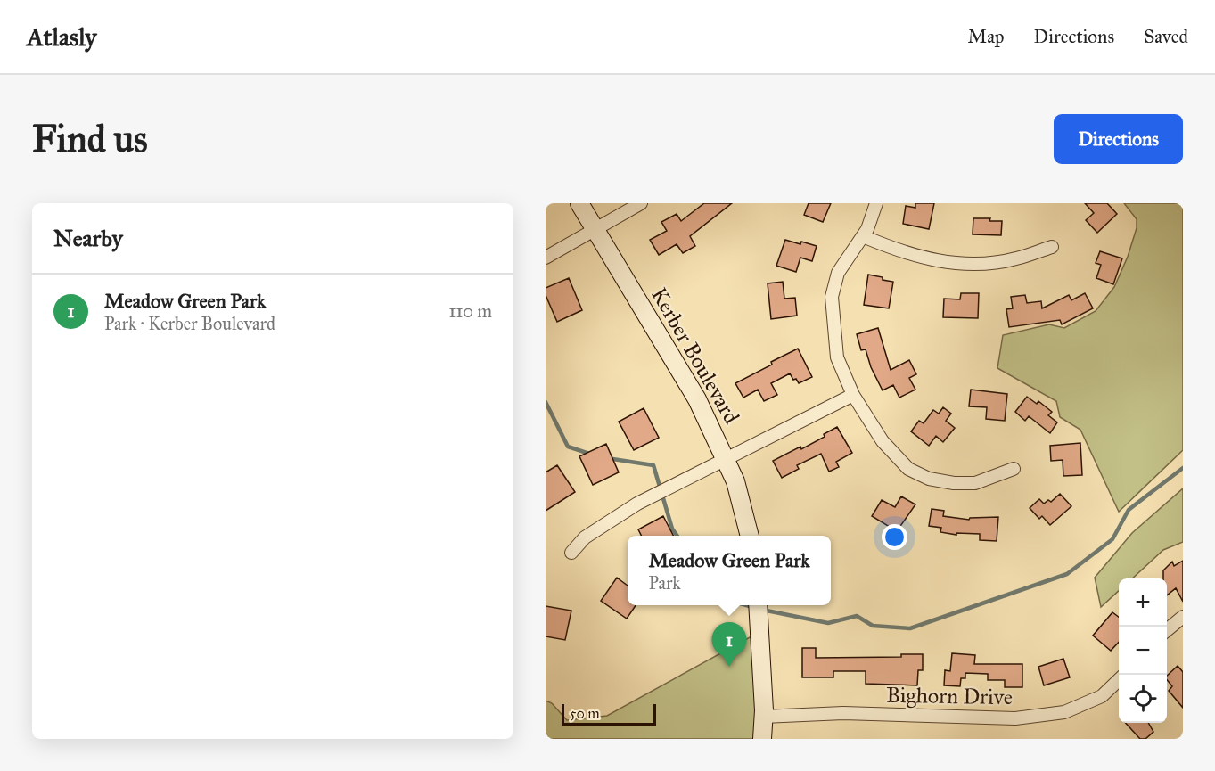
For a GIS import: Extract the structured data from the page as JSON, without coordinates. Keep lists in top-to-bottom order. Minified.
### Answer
{"streets":{"street":["Kerber Boulevard","Bighorn Drive"]},"scale_bar":"50 m","page":{"header":"Atlasly","nav":["Map","Directions","Saved"],"buttons":"Directions","title":"Find us","heading":"Nearby","list":[{"mark":"1","name":"Meadow Green Park","note":"Park · Kerber Boulevard","value":"110 m"}],"popup":["Meadow Green Park","Park"],"map_buttons":["+","−"],"pins":"1","scale":"50 m"}}
